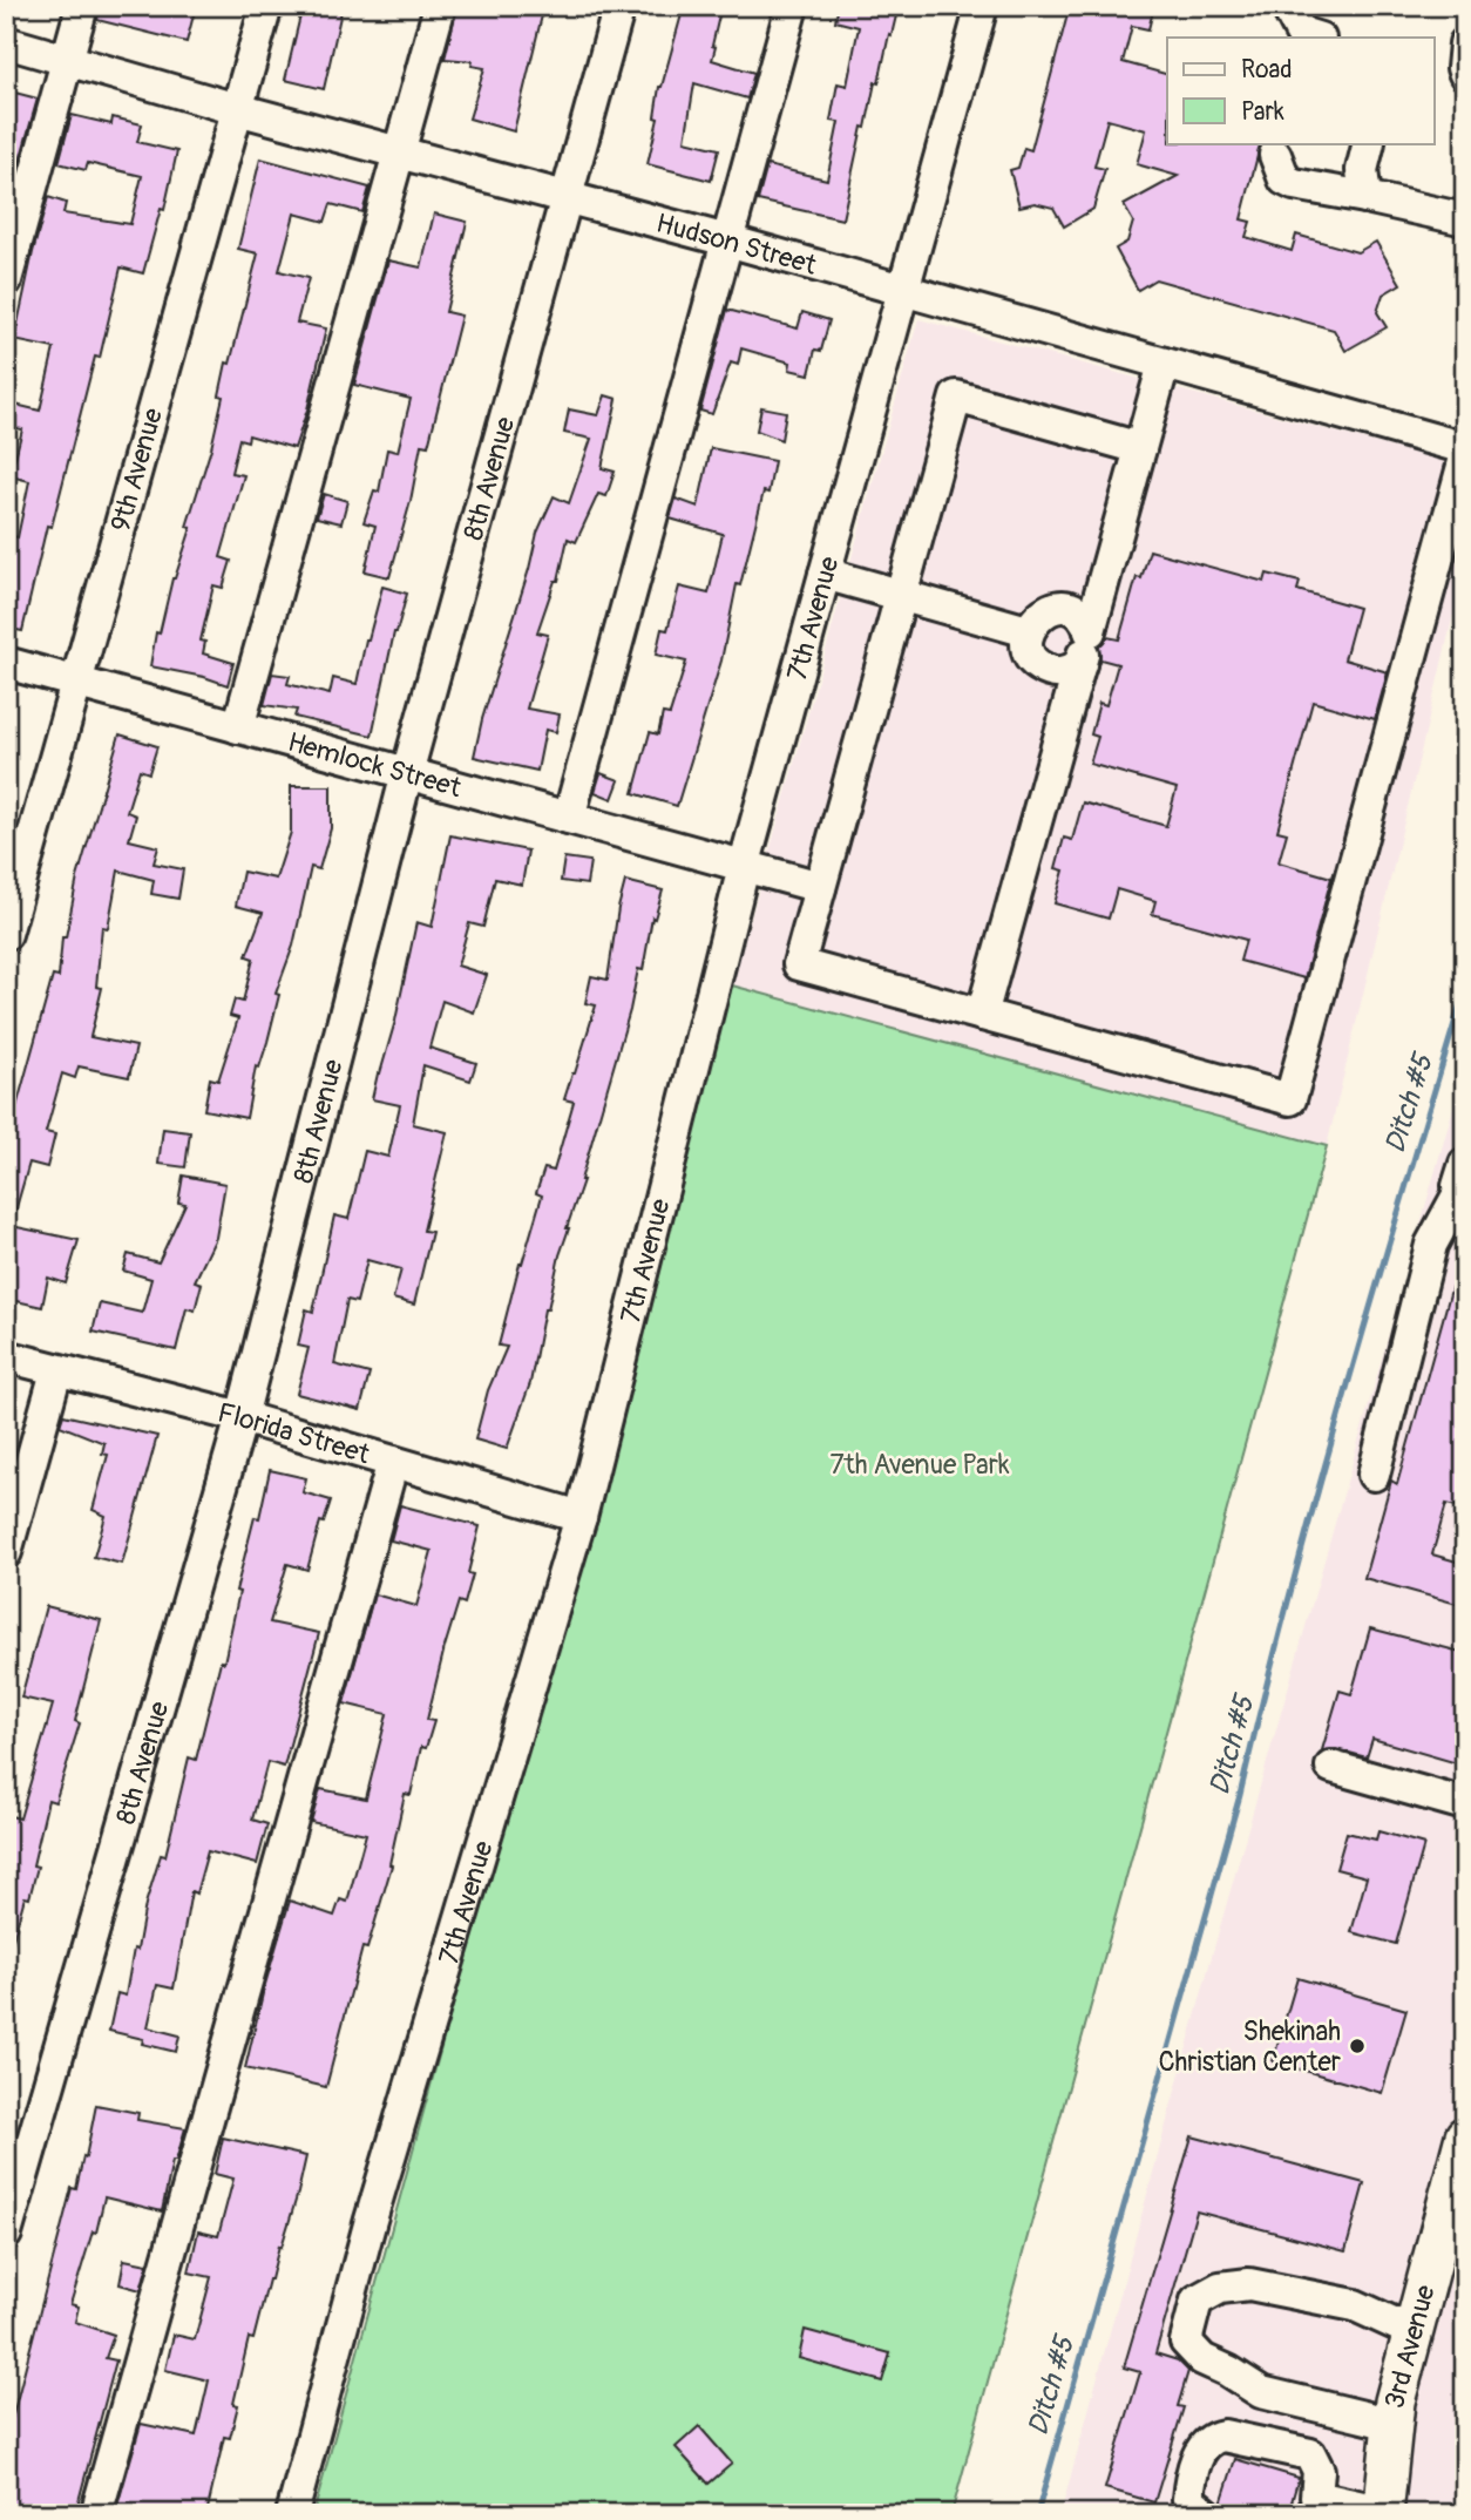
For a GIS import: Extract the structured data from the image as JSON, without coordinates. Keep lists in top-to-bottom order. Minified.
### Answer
{"streets":{"main road":["3rd Avenue"],"street":["Hudson Street","9th Avenue","8th Avenue","7th Avenue","Hemlock Street","Florida Street"]},"crossings":[["Hudson Street","9th Avenue"],["Hudson Street","8th Avenue"],["Hudson Street","7th Avenue"],["9th Avenue","Hemlock Street"],["8th Avenue","Hemlock Street"],["8th Avenue","Florida Street"],["7th Avenue","Hemlock Street"],["7th Avenue","Florida Street"]],"water":["Ditch #5"],"parks":["7th Avenue Park"],"places":["Shekinah Christian Center"],"legend":["Road","Park"]}
